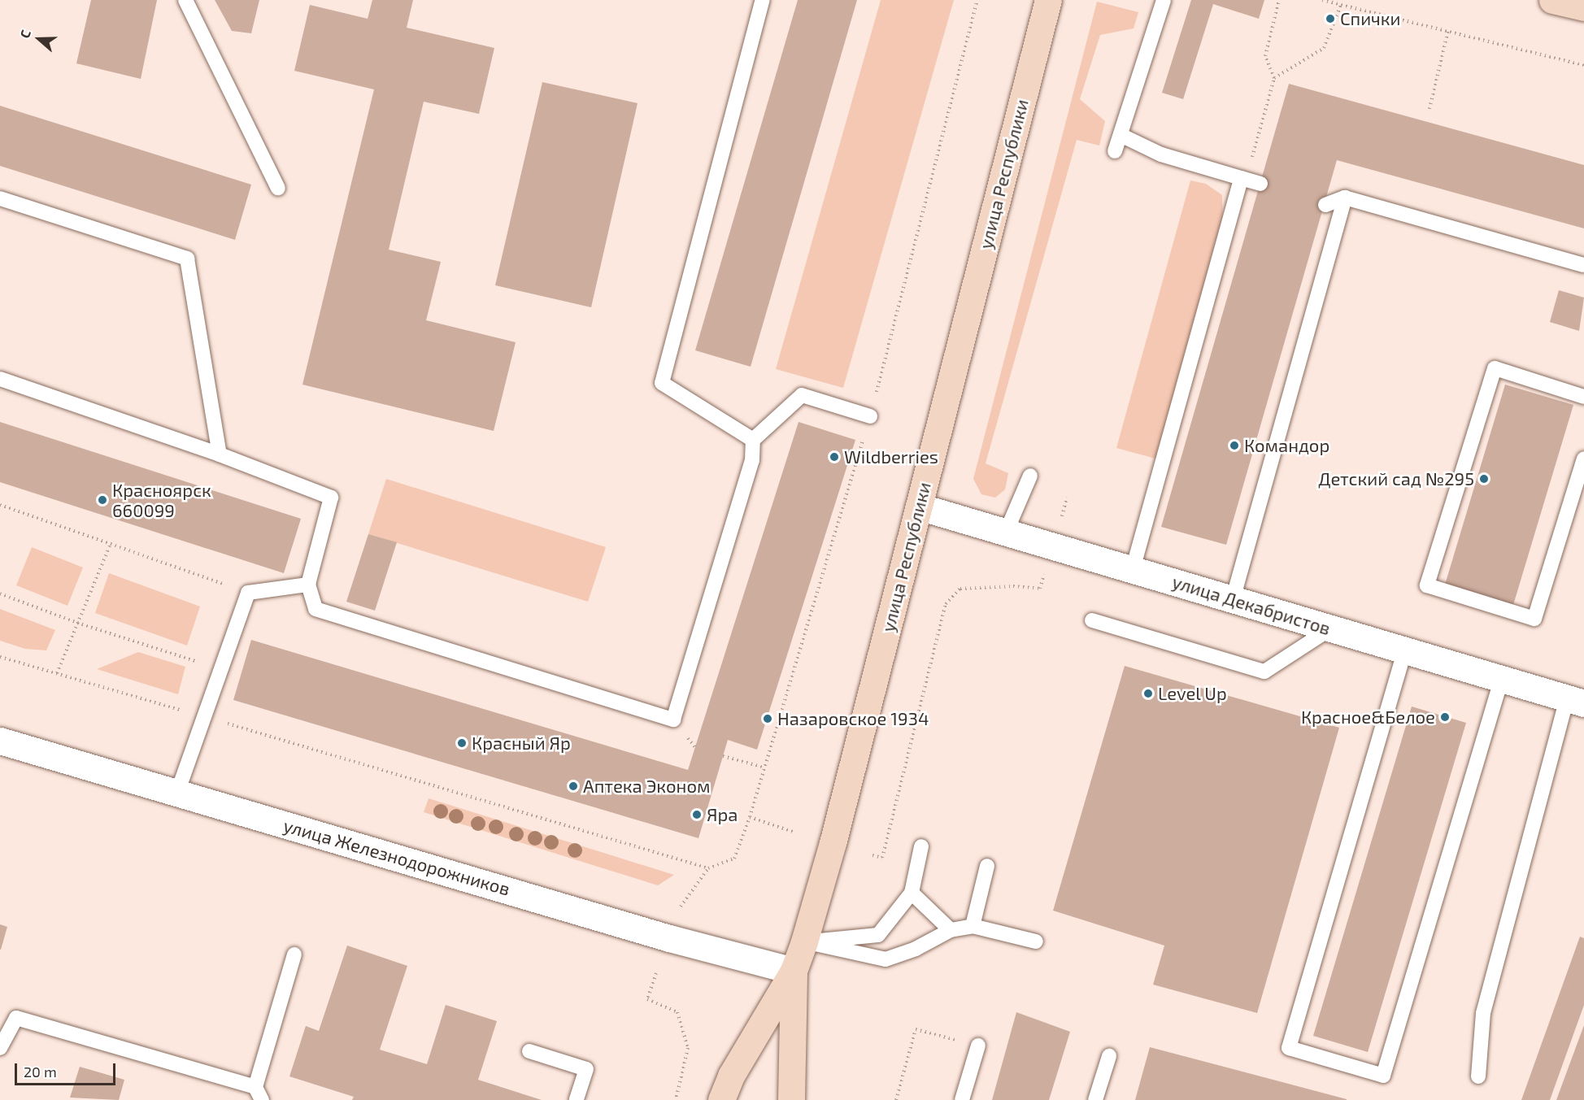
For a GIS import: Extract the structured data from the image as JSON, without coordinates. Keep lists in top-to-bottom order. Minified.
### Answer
{"streets":{"main road":["улица Республики"],"street":["улица Декабристов","улица Железнодорожников"]},"crossings":[["улица Республики","улица Декабристов"],["улица Республики","улица Железнодорожников"]],"places":["Спички","Командор","Wildberries","Детский сад №295","Красноярск 660099","Level Up","Красное&Белое","Назаровское 1934","Красный Яр","Аптека Эконом","Яра"],"scale_bar":"20 m","north":"left"}
